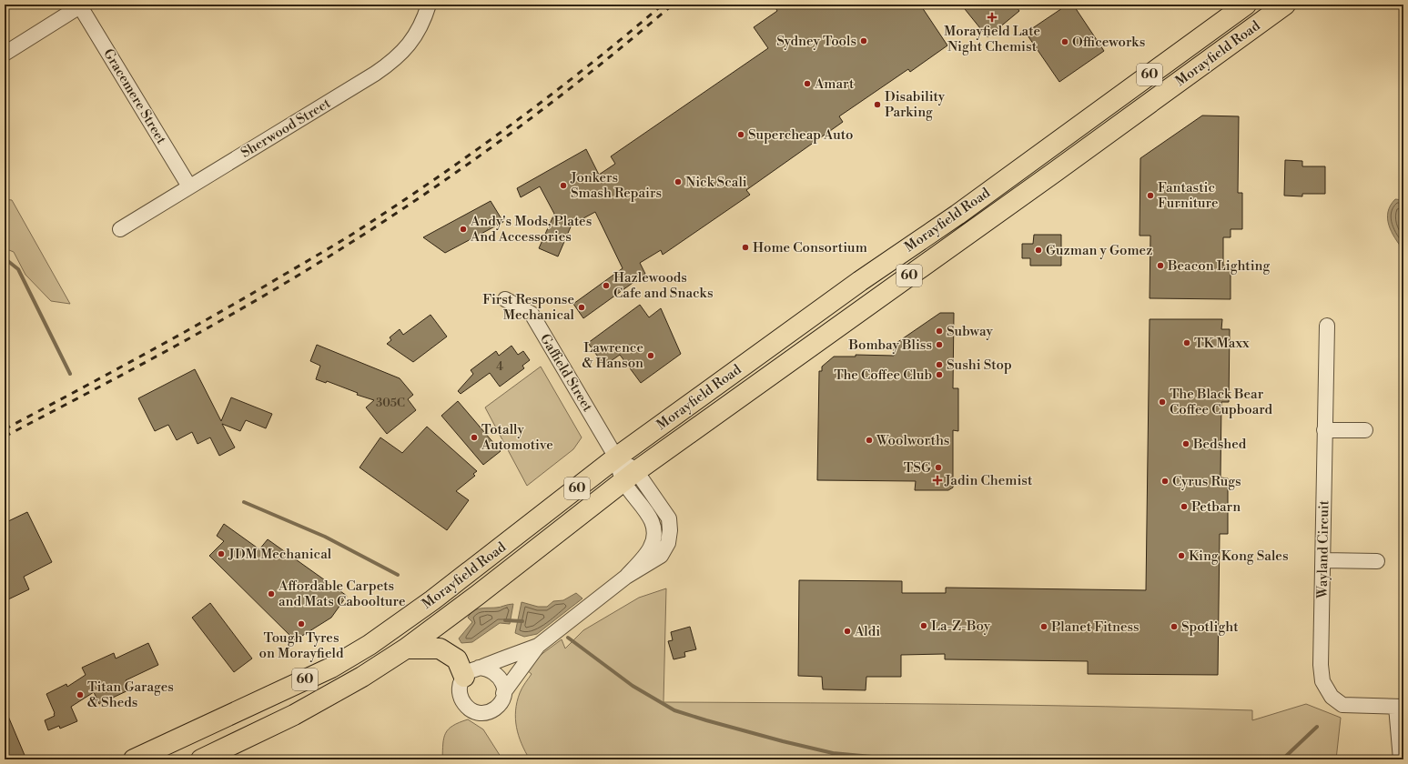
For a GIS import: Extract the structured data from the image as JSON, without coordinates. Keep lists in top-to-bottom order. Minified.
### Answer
{"streets":{"main road":["Morayfield Road","60"],"street":["Gracemere Street","Sherwood Street","Gaffield Street","Wayland Circuit"]},"crossings":[["Morayfield Road","Gaffield Street"],["Gracemere Street","Sherwood Street"]],"places":{"health":["Morayfield Late Night Chemist","Jadin Chemist"],"other":["Sydney Tools","Officeworks","Amart","Disability Parking","Supercheap Auto","Nick Scali","Jonkers Smash Repairs","Fantastic Furniture","Andy's Mods, Plates And Accessories","Home Consortium","Guzman y Gomez","Beacon Lighting","Hazlewoods Cafe and Snacks","First Response Mechanical","Subway","TK Maxx","Bombay Bliss","Lawrence & Hanson","Sushi Stop","The Coffee Club","The Black Bear Coffee Cupboard","Totally Automotive","Woolworths","Bedshed","TSG","Cyrus Rugs","Petbarn","JDM Mechanical","King Kong Sales","Affordable Carpets and Mats Caboolture","Tough Tyres on Morayfield","La-Z-Boy","Planet Fitness","Spotlight","Aldi","Titan Garages & Sheds"]},"house_numbers":["4","305C"]}
